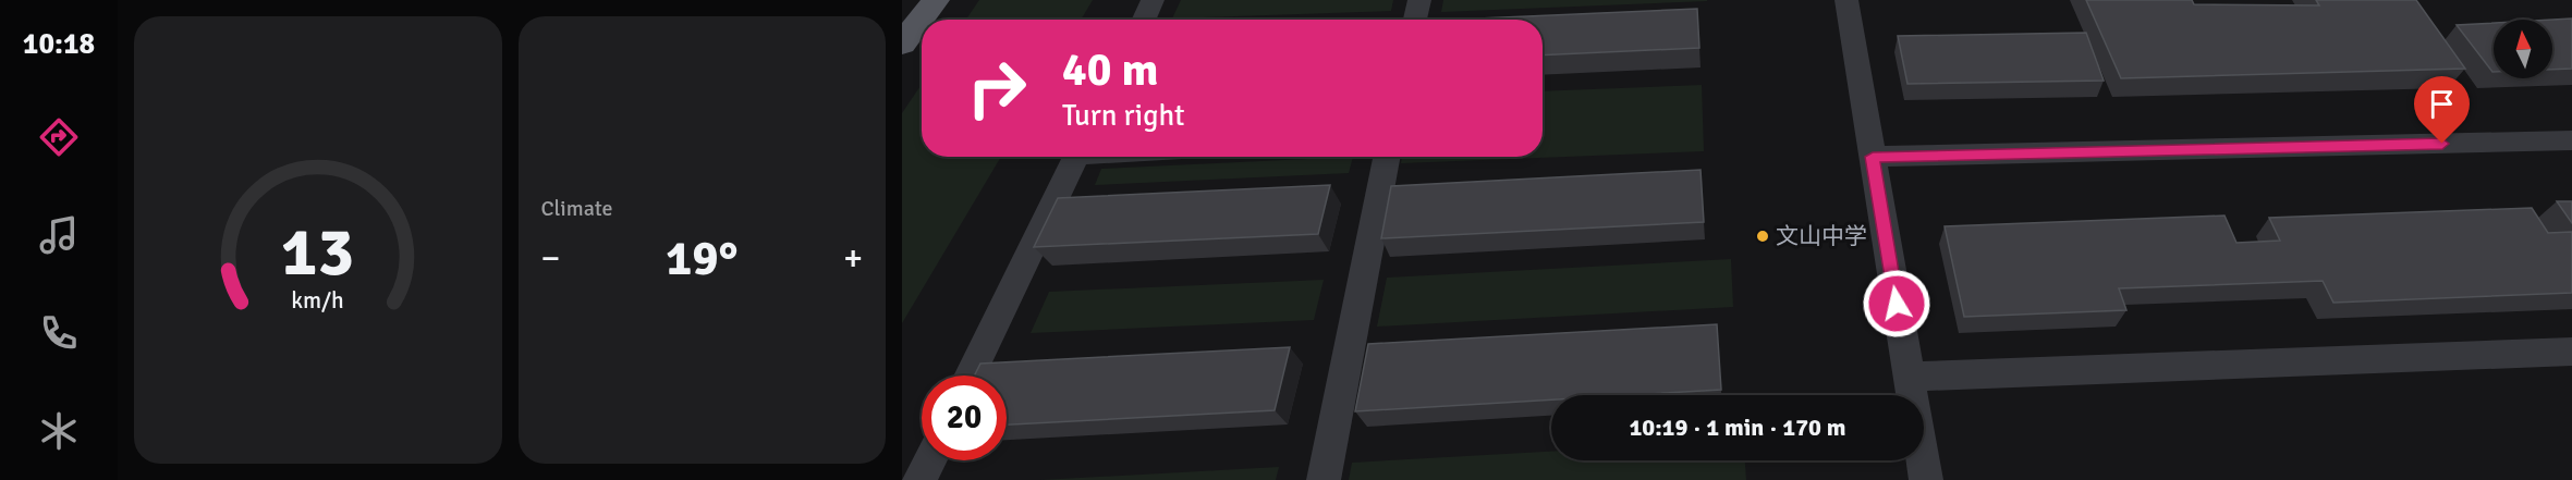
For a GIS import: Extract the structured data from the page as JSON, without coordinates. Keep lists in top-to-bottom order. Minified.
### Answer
{"places":["文山中学"],"north":"top","page":{"tabs":"10:18","tile":"Climate","turn":["40 m","Turn right"],"heat":["−","19°","+"],"limit":"20","trip":"10:19 · 1 min · 170 m","gauge":["13","km/h"]}}
